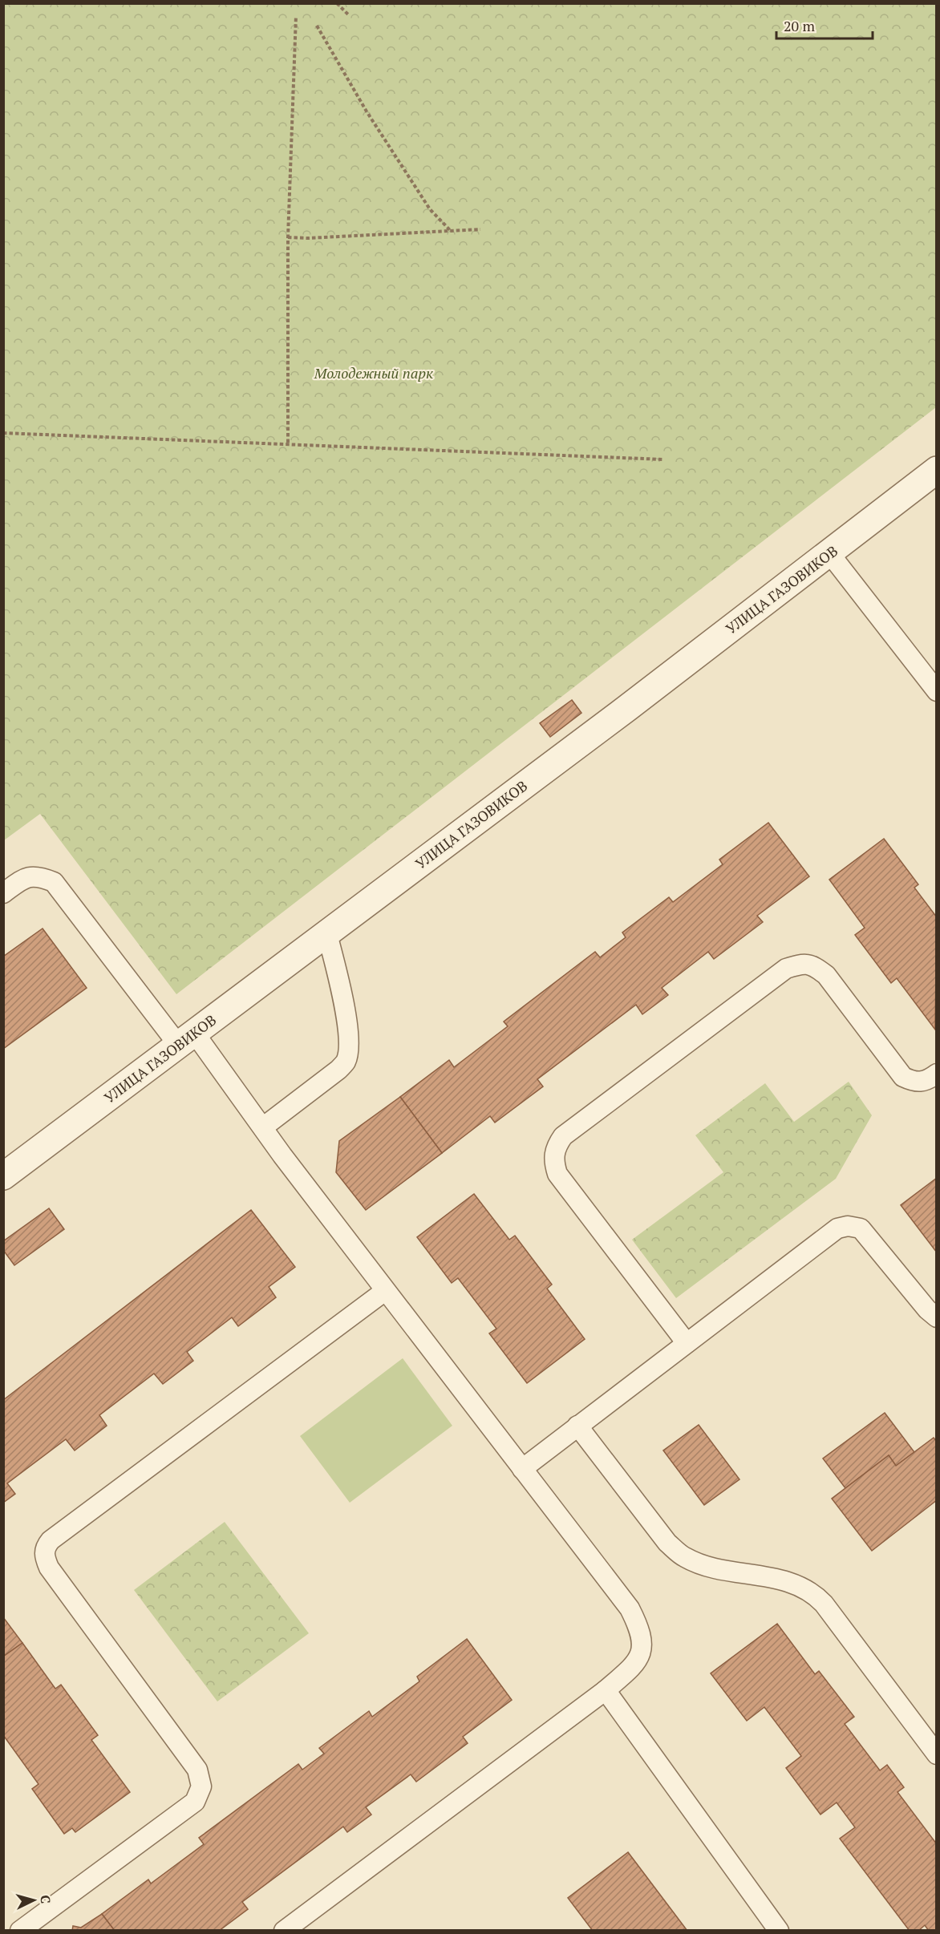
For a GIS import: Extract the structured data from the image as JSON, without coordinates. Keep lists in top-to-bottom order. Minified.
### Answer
{"streets":{"street":["УЛИЦА ГАЗОВИКОВ"]},"parks":["Молодежный парк"],"scale_bar":"20 m","north":"right"}
